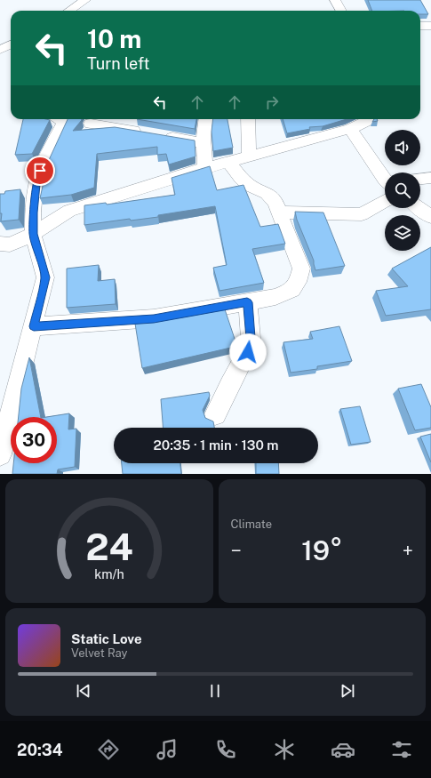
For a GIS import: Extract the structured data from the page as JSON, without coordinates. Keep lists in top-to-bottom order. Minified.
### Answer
{"page":{"turn":["10 m","Turn left"],"limit":"30","trip":"20:35 · 1 min · 130 m","tile":"Climate","heat":["−","19°","+"],"song":["Static Love","Velvet Ray"],"tabs":"20:34","gauge":["24","km/h"]}}
